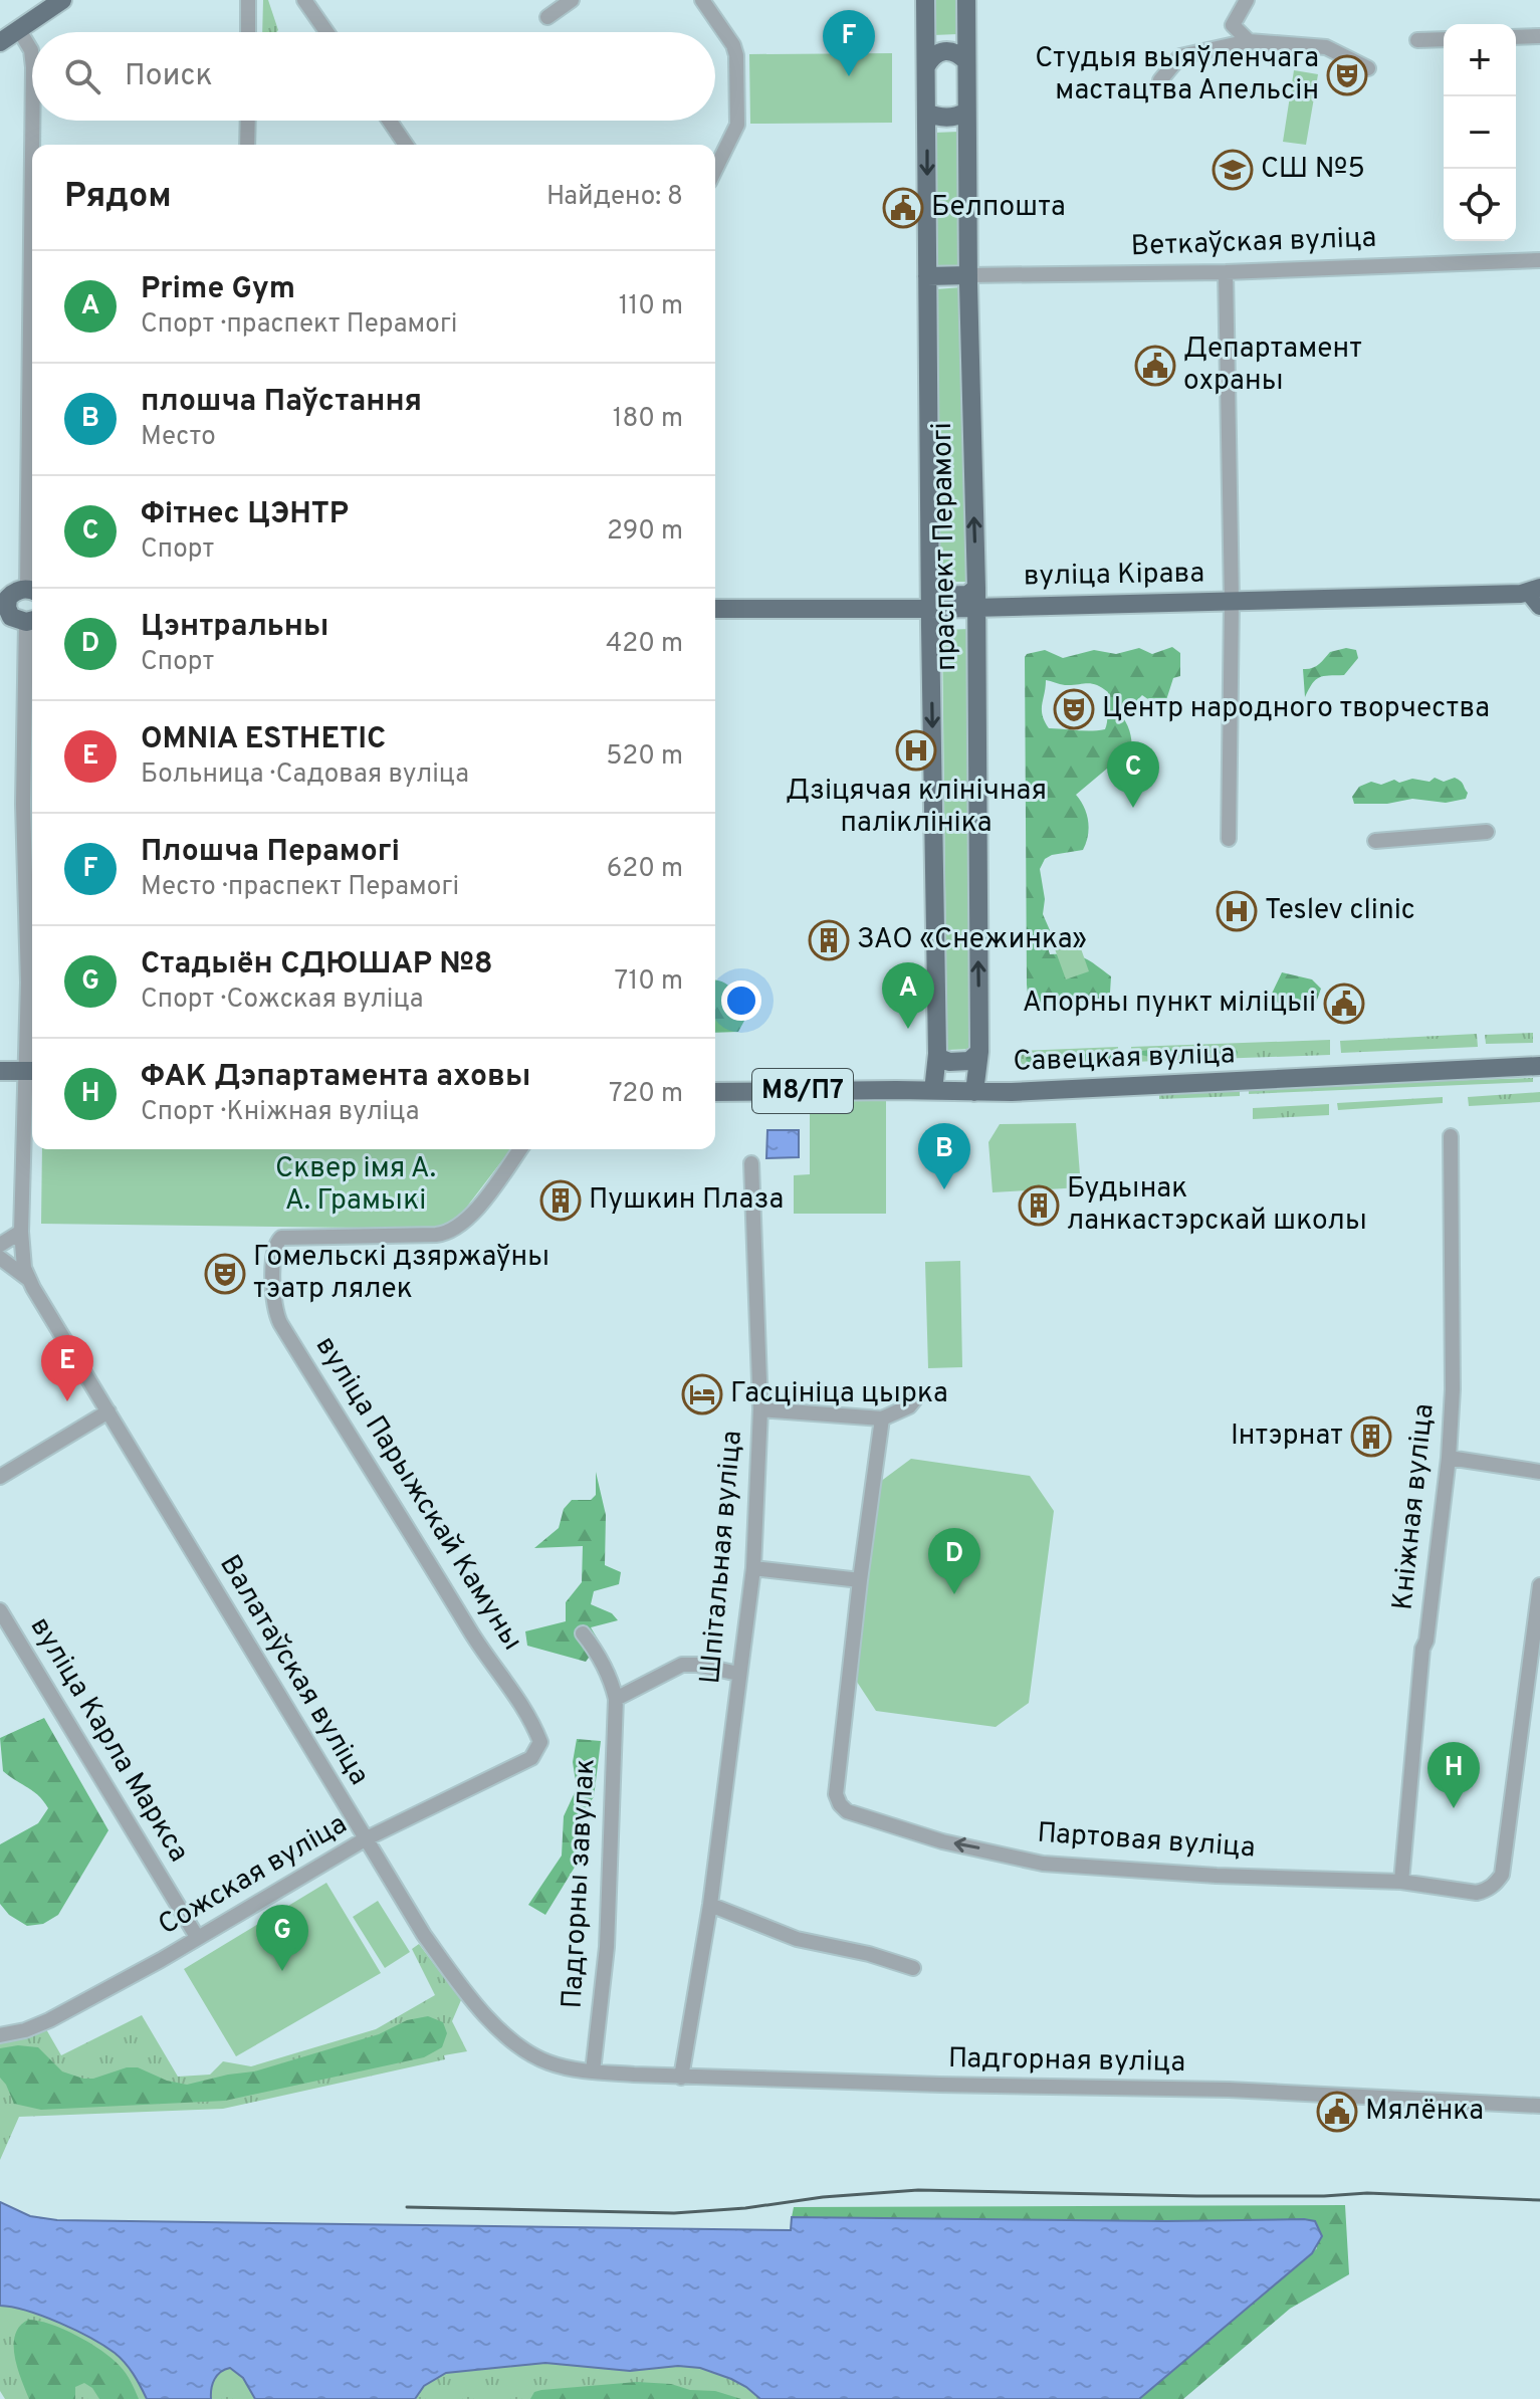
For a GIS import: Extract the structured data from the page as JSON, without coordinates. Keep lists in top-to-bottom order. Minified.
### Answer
{"streets":{"main road":["праспект Перамогі","вуліца Кірава","Савецкая вуліца","М8/П7"],"street":["Веткаўская вуліца","вуліца Парыжскай Камуны","Кніжная вуліца","Шпітальная вуліца","Валатаўская вуліца","вуліца Карла Маркса","Партовая вуліца","Сожская вуліца","Падгорны завулак","Падгорная вуліца"]},"crossings":[["Веткаўская вуліца","праспект Перамогі"],["праспект Перамогі","вуліца Кірава"],["праспект Перамогі","Савецкая вуліца"],["вуліца Парыжскай Камуны","Сожская вуліца"],["Кніжная вуліца","Партовая вуліца"],["Шпітальная вуліца","Падгорная вуліца"],["Валатаўская вуліца","Сожская вуліца"],["Валатаўская вуліца","Падгорны завулак"],["Валатаўская вуліца","Падгорная вуліца"],["вуліца Карла Маркса","Сожская вуліца"],["Падгорны завулак","Падгорная вуліца"]],"parks":["Сквер імя А. А. Грамыкі"],"places":{"theatre":["Студыя выяўленчага мастацтва Апельсін","Центр народного творчества","Гомельскі дзяржаўны тэатр лялек"],"school or university":["СШ №5"],"public building":["Белпошта","Департамент охраны","Апорны пункт міліцыі","Мялёнка"],"hospital":["Дзіцячая клінічная паліклініка","Teslev clinic"],"building":["ЗАО «Снежинка»","Пушкин Плаза","Будынак ланкастэрскай школы","Інтэрнат"],"hotel":["Гасцініца цырка"]},"page":{"pins":["F","C","A","B","E","D","H","G"],"map_buttons":["+","−"],"search":"Поиск","heading":["Рядом","Найдено: 8"],"list":[{"mark":"A","name":"Prime Gym","note":"Спорт · праспект Перамогі","value":"110 m"},{"mark":"B","name":"плошча Паўстання","note":"Место","value":"180 m"},{"mark":"C","name":"Фітнес ЦЭНТР","note":"Спорт","value":"290 m"},{"mark":"D","name":"Цэнтральны","note":"Спорт","value":"420 m"},{"mark":"E","name":"OMNIA ESTHETIC","note":"Больница · Садовая вуліца","value":"520 m"},{"mark":"F","name":"Плошча Перамогі","note":"Место · праспект Перамогі","value":"620 m"},{"mark":"G","name":"Стадыён СДЮШАР №8","note":"Спорт · Сожская вуліца","value":"710 m"},{"mark":"H","name":"ФАК Дэпартамента аховы","note":"Спорт · Кніжная вуліца","value":"720 m"}]}}
